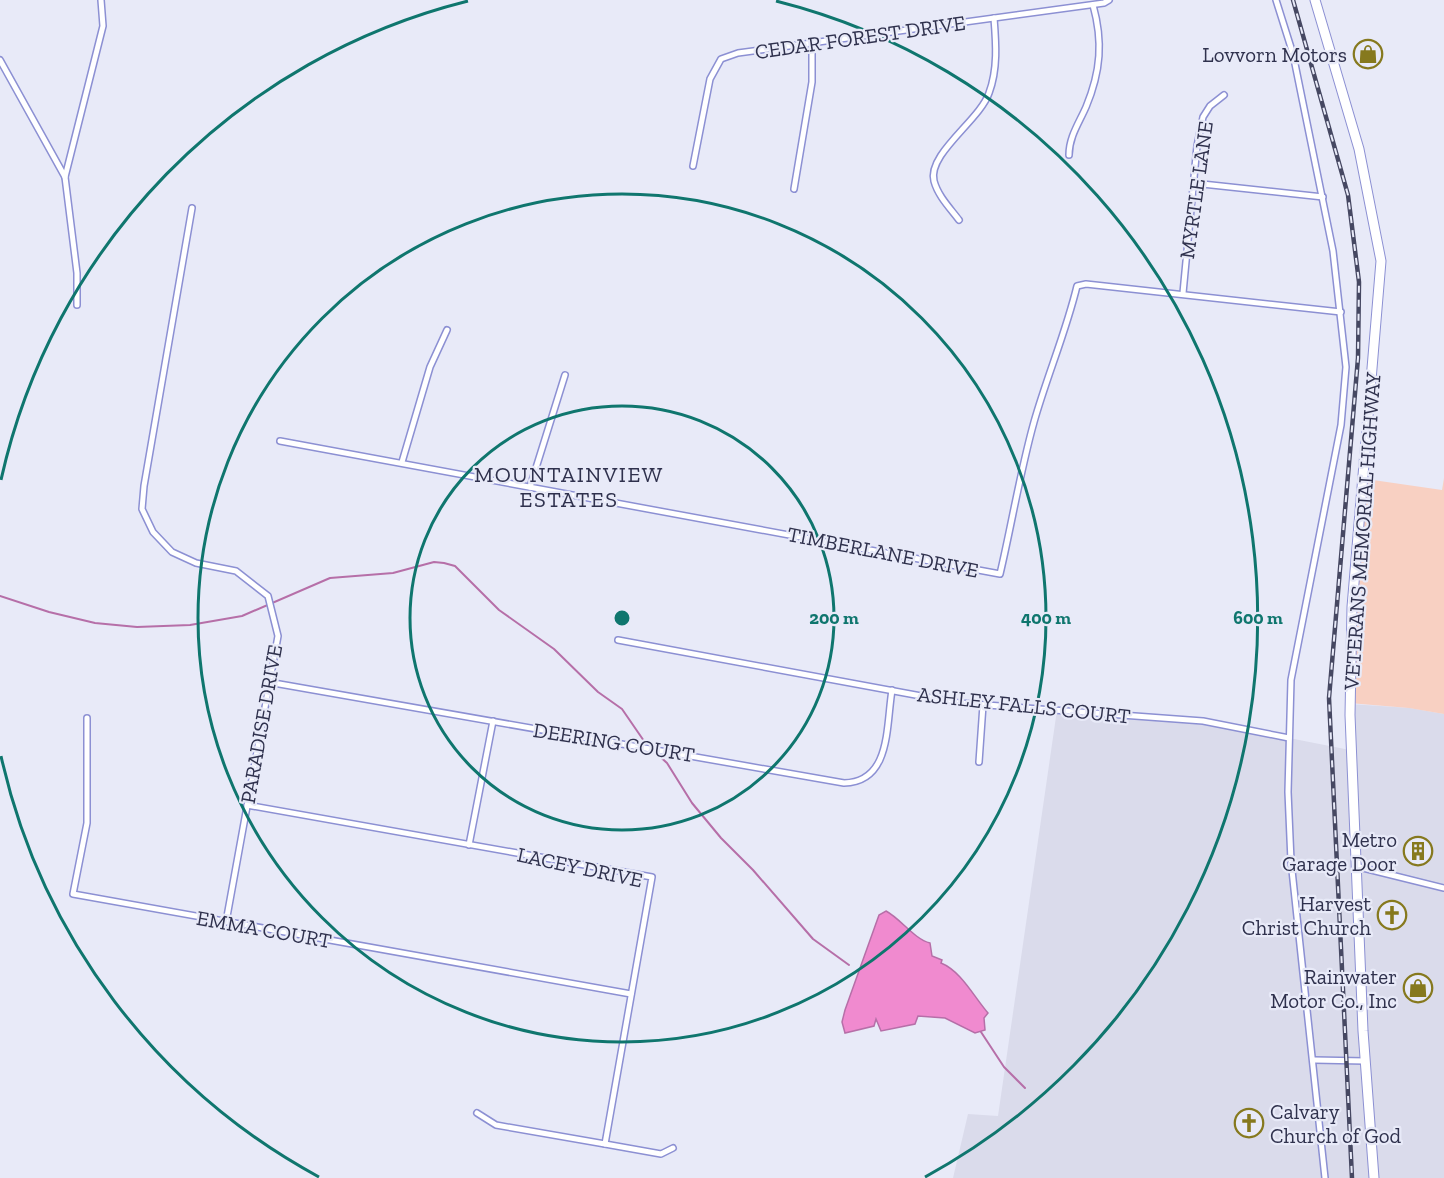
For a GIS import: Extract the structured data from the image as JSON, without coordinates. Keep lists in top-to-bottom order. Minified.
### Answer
{"streets":{"main road":["VETERANS MEMORIAL HIGHWAY"],"street":["CEDAR FOREST DRIVE","MYRTLE LANE","TIMBERLANE DRIVE","ASHLEY FALLS COURT","PARADISE DRIVE","DEERING COURT","LACEY DRIVE","EMMA COURT"]},"crossings":[["MYRTLE LANE","TIMBERLANE DRIVE"],["ASHLEY FALLS COURT","DEERING COURT"],["PARADISE DRIVE","DEERING COURT"],["PARADISE DRIVE","LACEY DRIVE"],["PARADISE DRIVE","EMMA COURT"],["LACEY DRIVE","EMMA COURT"]],"districts":["MOUNTAINVIEW ESTATES"],"places":{"shop":["Lovvorn Motors","Rainwater Motor Co., Inc"],"building":["Metro Garage Door"],"church":["Harvest Christ Church","Calvary Church of God"]},"rings":["200 m","400 m","600 m"]}
